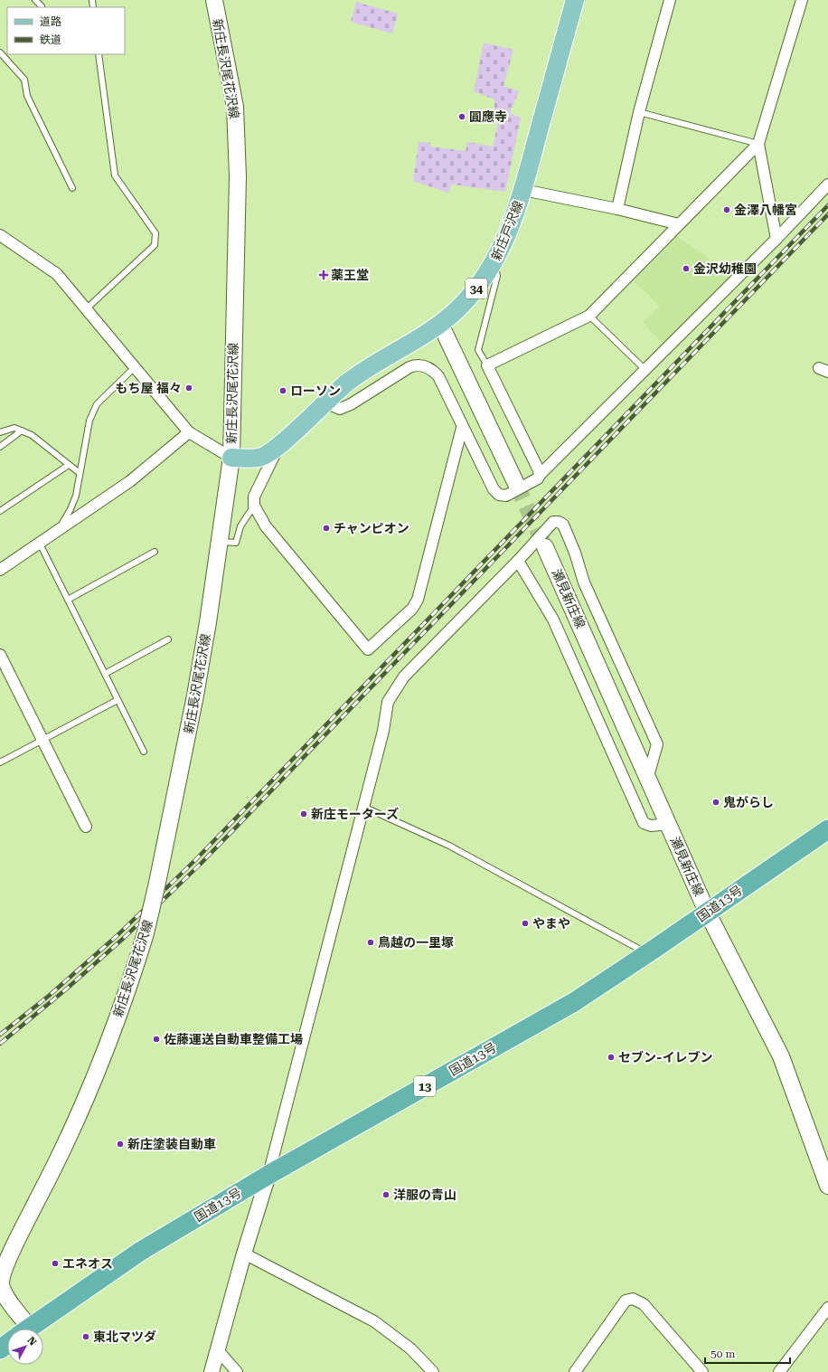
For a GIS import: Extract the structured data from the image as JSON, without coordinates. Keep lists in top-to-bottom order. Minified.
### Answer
{"streets":{"highway":["国道13号","13"],"main road":["新庄長沢尾花沢線","新庄戸沢線","34","瀬見新庄線"]},"crossings":[["新庄長沢尾花沢線","新庄戸沢線"],["瀬見新庄線","国道13号"]],"places":{"other":["圓應寺","金澤八幡宮","金沢幼稚園","もち屋 福々","ローソン","チャンピオン","鬼がらし","新庄モーターズ","やまや","鳥越の一里塚","佐藤運送自動車整備工場","セブン-イレブン","新庄塗装自動車","洋服の青山","エネオス","東北マツダ"],"health":["薬王堂"]},"legend":["道路","鉄道"],"scale_bar":"50 m","north":"top right"}
